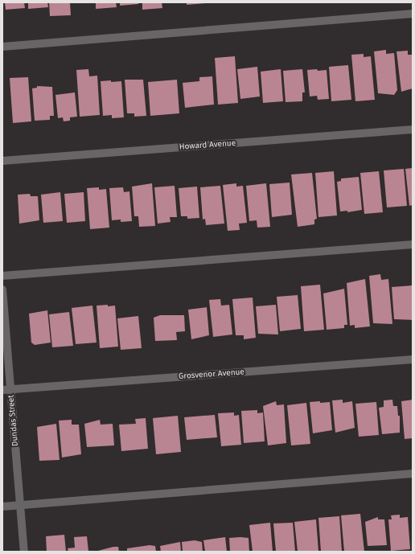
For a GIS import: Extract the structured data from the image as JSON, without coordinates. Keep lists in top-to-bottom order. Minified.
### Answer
{"streets":{"street":["Howard Avenue","Grosvenor Avenue","Dundas Street"]},"crossings":[["Grosvenor Avenue","Dundas Street"]]}
